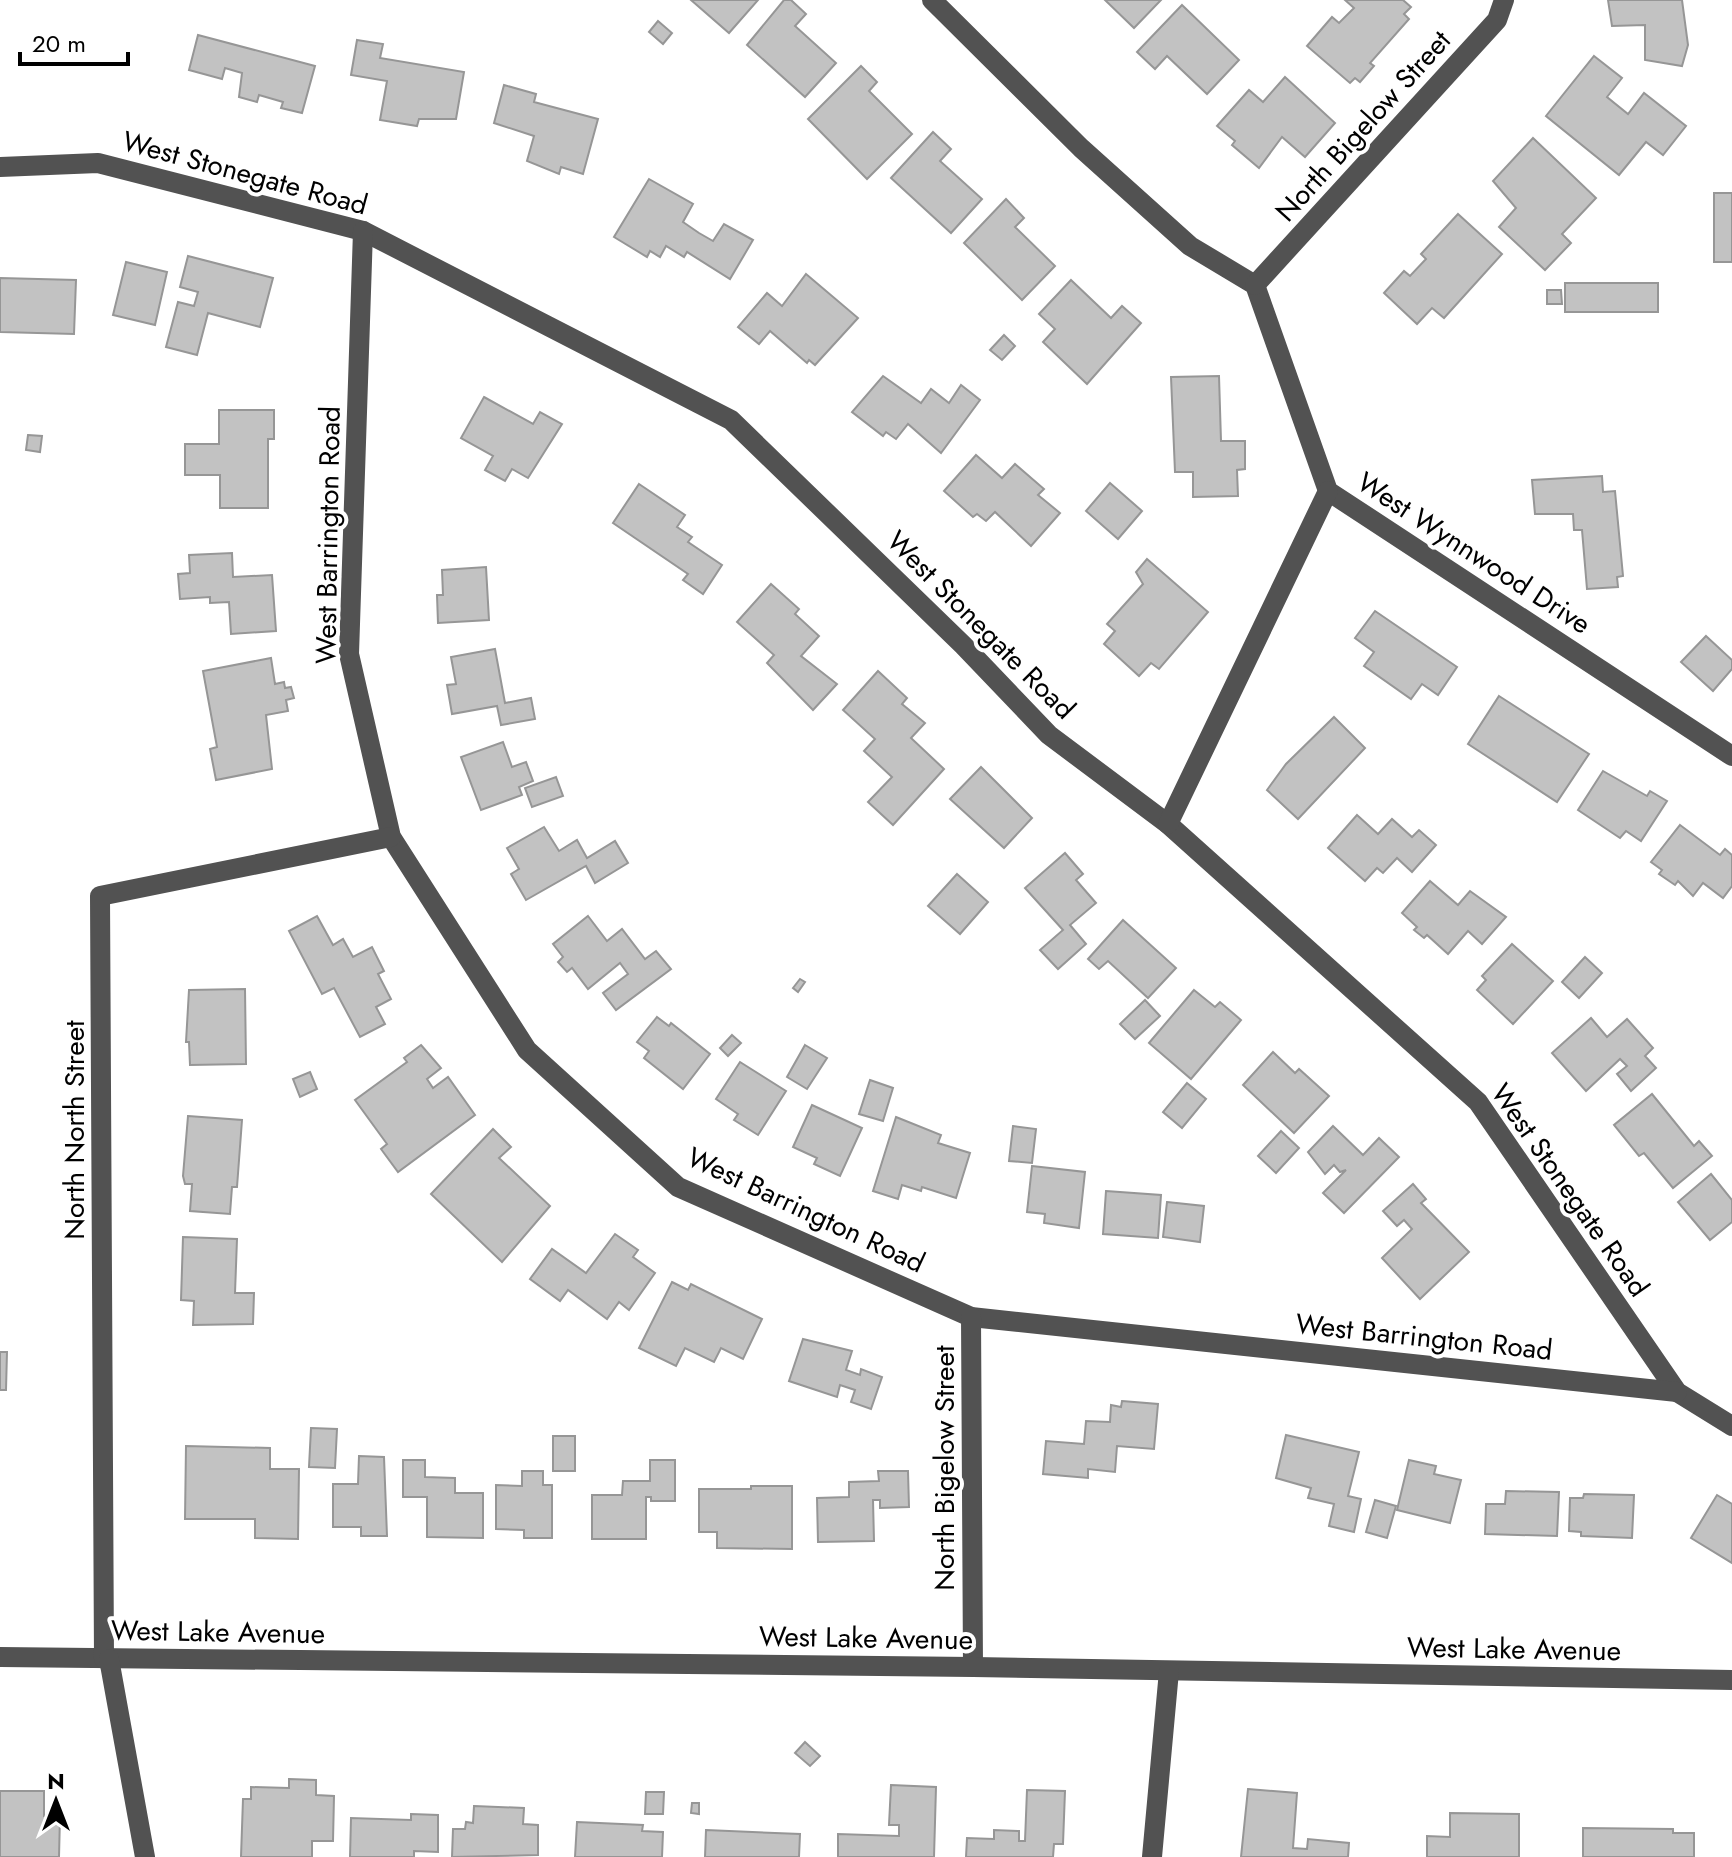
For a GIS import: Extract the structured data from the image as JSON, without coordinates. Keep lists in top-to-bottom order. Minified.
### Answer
{"streets":{"street":["North Bigelow Street","West Stonegate Road","West Barrington Road","West Wynnwood Drive","North North Street","West Lake Avenue"]},"crossings":[["North Bigelow Street","West Barrington Road"],["North Bigelow Street","West Wynnwood Drive"],["North Bigelow Street","West Lake Avenue"],["West Stonegate Road","West Barrington Road"],["West Barrington Road","North North Street"],["North North Street","West Lake Avenue"]],"scale_bar":"20 m","north":"top"}
